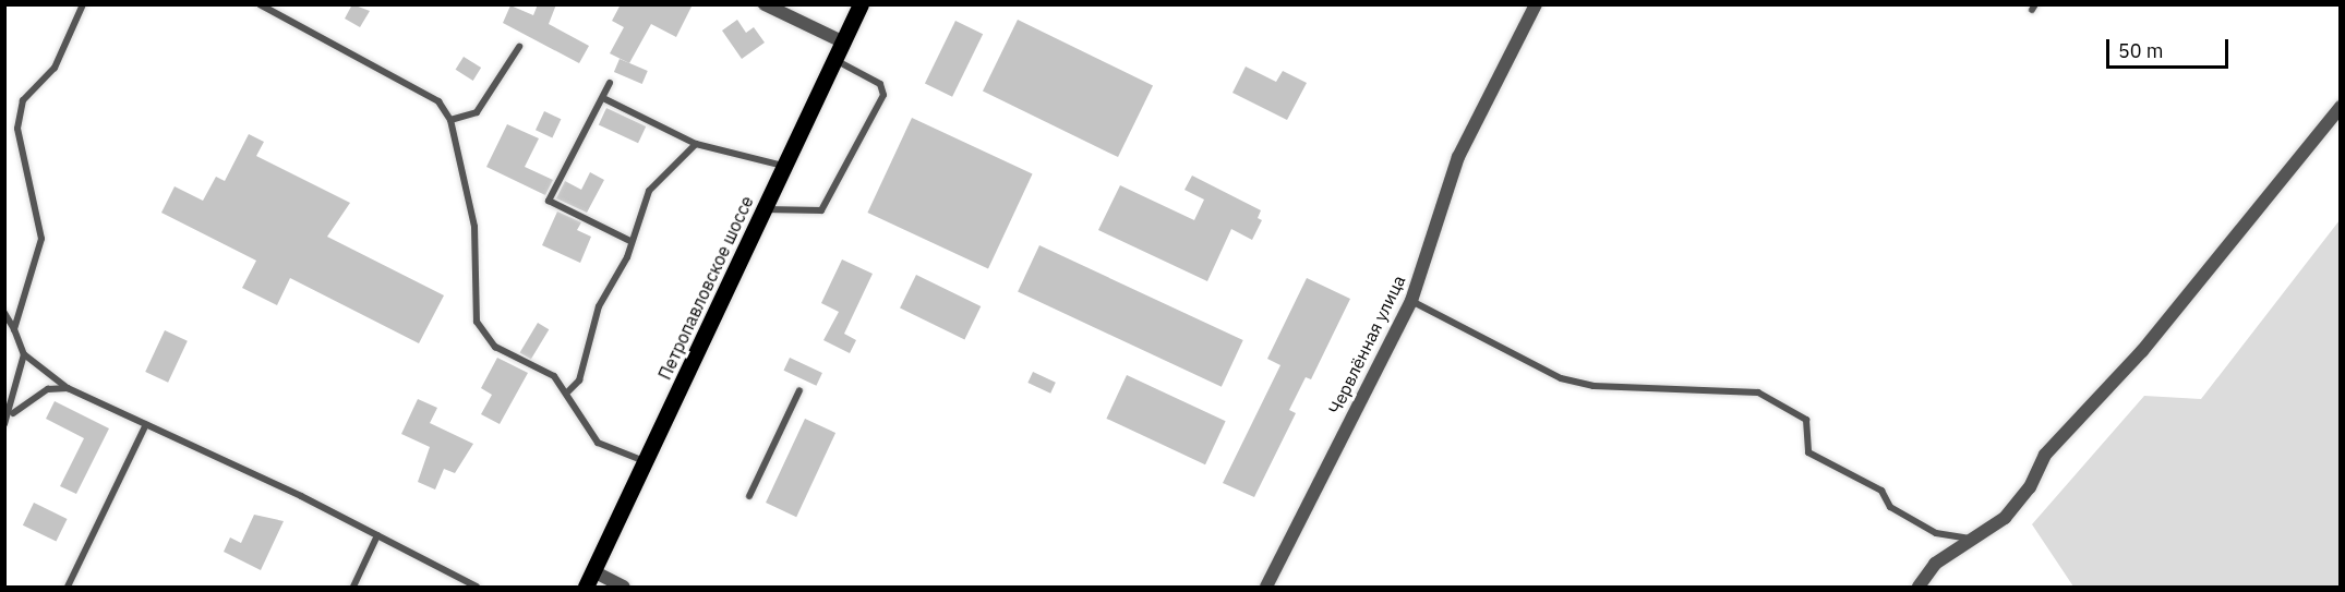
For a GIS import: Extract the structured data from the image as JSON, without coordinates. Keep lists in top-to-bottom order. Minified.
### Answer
{"streets":{"main road":["Петропавловское шоссе"],"street":["Червлённая улица"]},"scale_bar":"50 m"}
